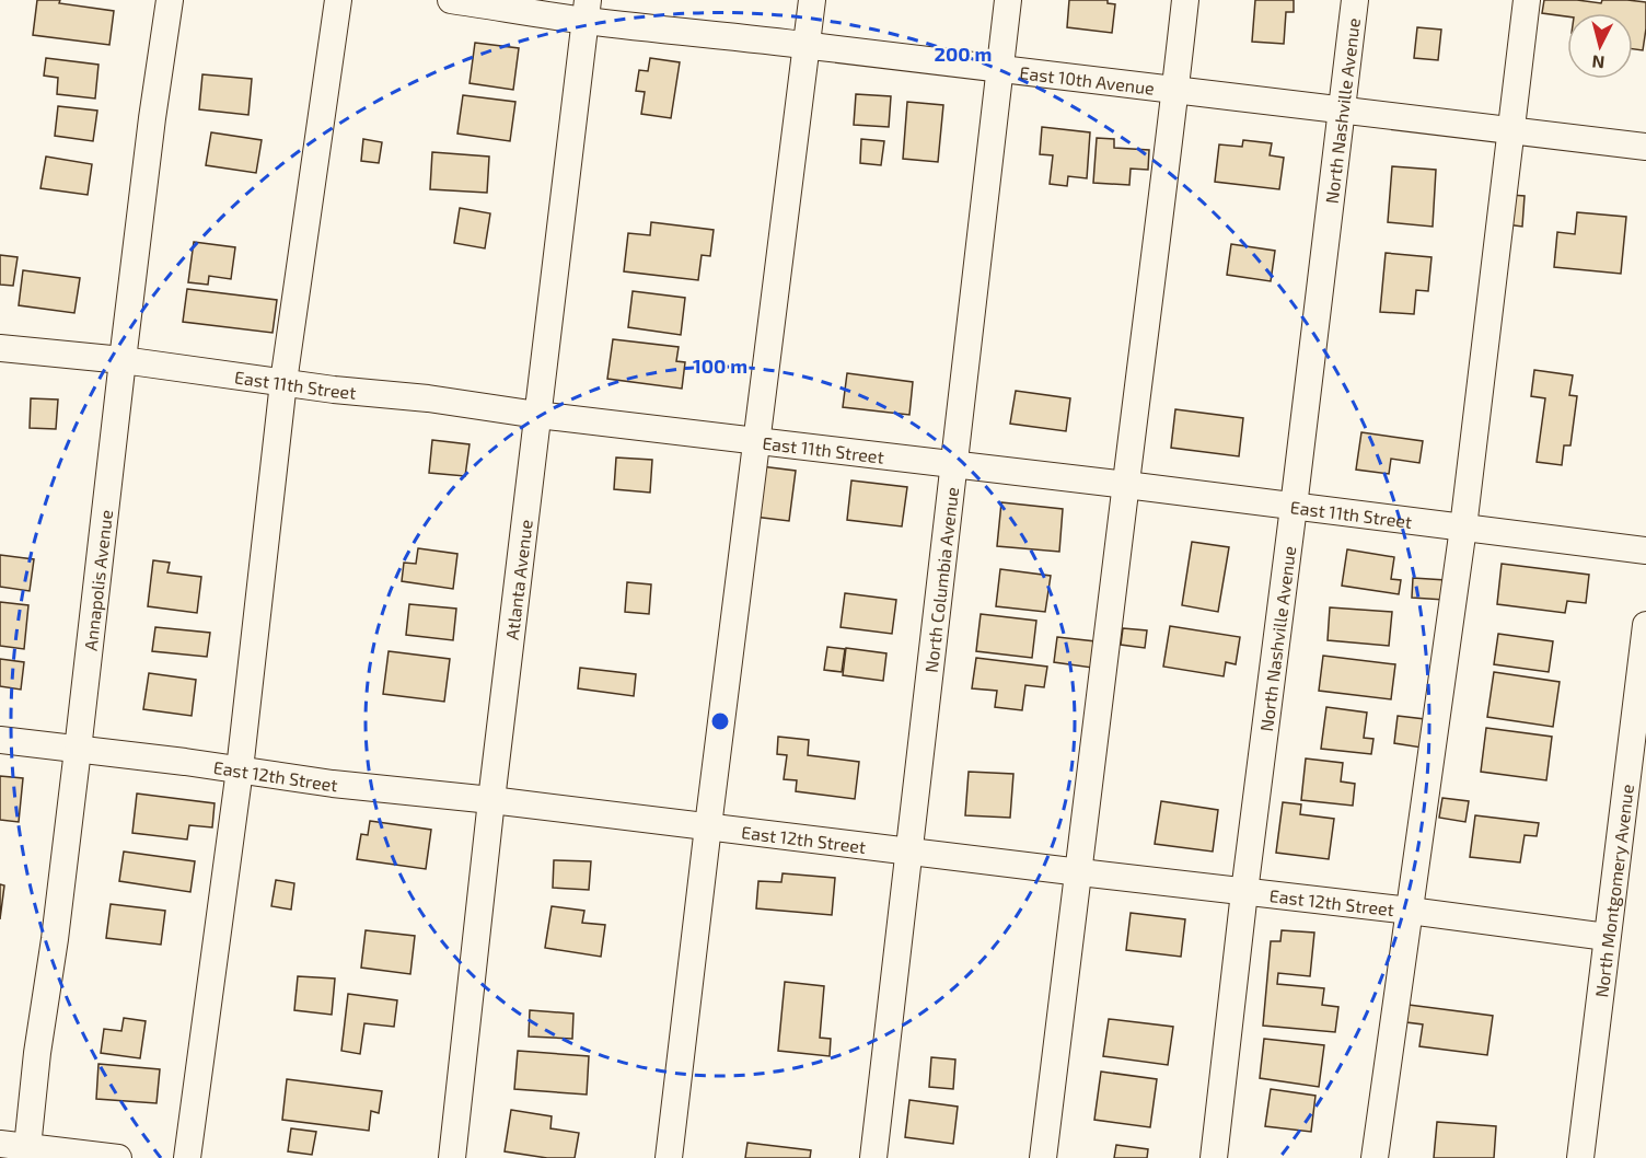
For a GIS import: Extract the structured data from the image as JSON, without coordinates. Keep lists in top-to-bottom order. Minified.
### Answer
{"streets":{"street":["East 10th Avenue","North Nashville Avenue","East 11th Street","Annapolis Avenue","Atlanta Avenue","North Columbia Avenue","East 12th Street","North Montgomery Avenue"]},"crossings":[["East 10th Avenue","North Nashville Avenue"],["East 10th Avenue","Atlanta Avenue"],["East 10th Avenue","North Columbia Avenue"],["North Nashville Avenue","East 11th Street"],["North Nashville Avenue","East 12th Street"],["East 11th Street","Annapolis Avenue"],["East 11th Street","Atlanta Avenue"],["East 11th Street","North Columbia Avenue"],["Annapolis Avenue","East 12th Street"],["Atlanta Avenue","East 12th Street"],["North Columbia Avenue","East 12th Street"],["East 12th Street","North Montgomery Avenue"]],"north":"bottom","rings":["200 m","100 m"]}
